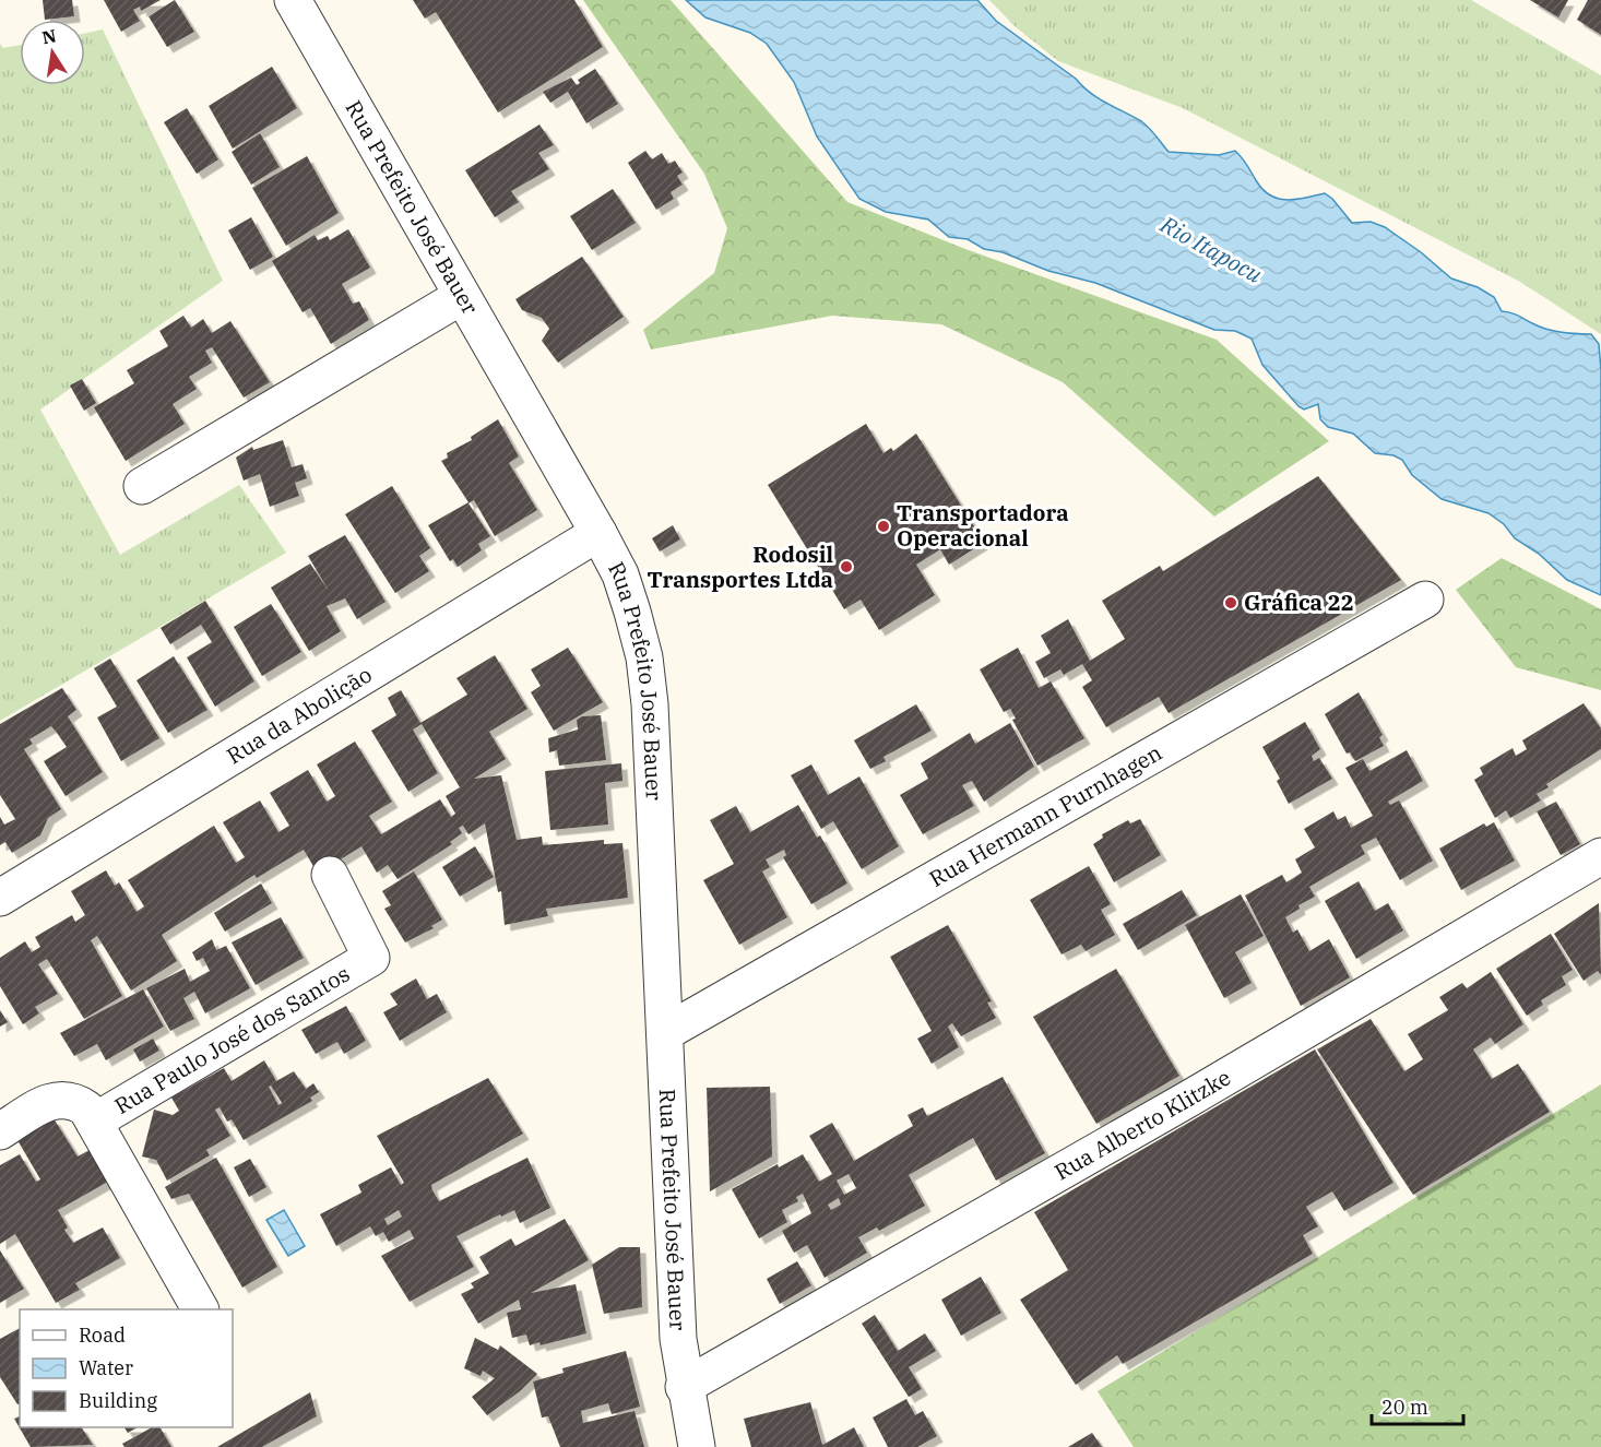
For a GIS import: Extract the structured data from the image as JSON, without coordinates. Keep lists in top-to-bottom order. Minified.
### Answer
{"streets":{"street":["Rua Prefeito José Bauer","Rua da Abolição","Rua Hermann Purnhagen","Rua Paulo José dos Santos","Rua Alberto Klitzke"]},"crossings":[["Rua Prefeito José Bauer","Rua da Abolição"],["Rua Prefeito José Bauer","Rua Hermann Purnhagen"],["Rua Prefeito José Bauer","Rua Alberto Klitzke"]],"water":["Rio Itapocu"],"places":["Transportadora Operacional","Rodosil Transportes Ltda","Gráfica 22"],"legend":["Road","Water","Building"],"scale_bar":"20 m","north":"top"}
